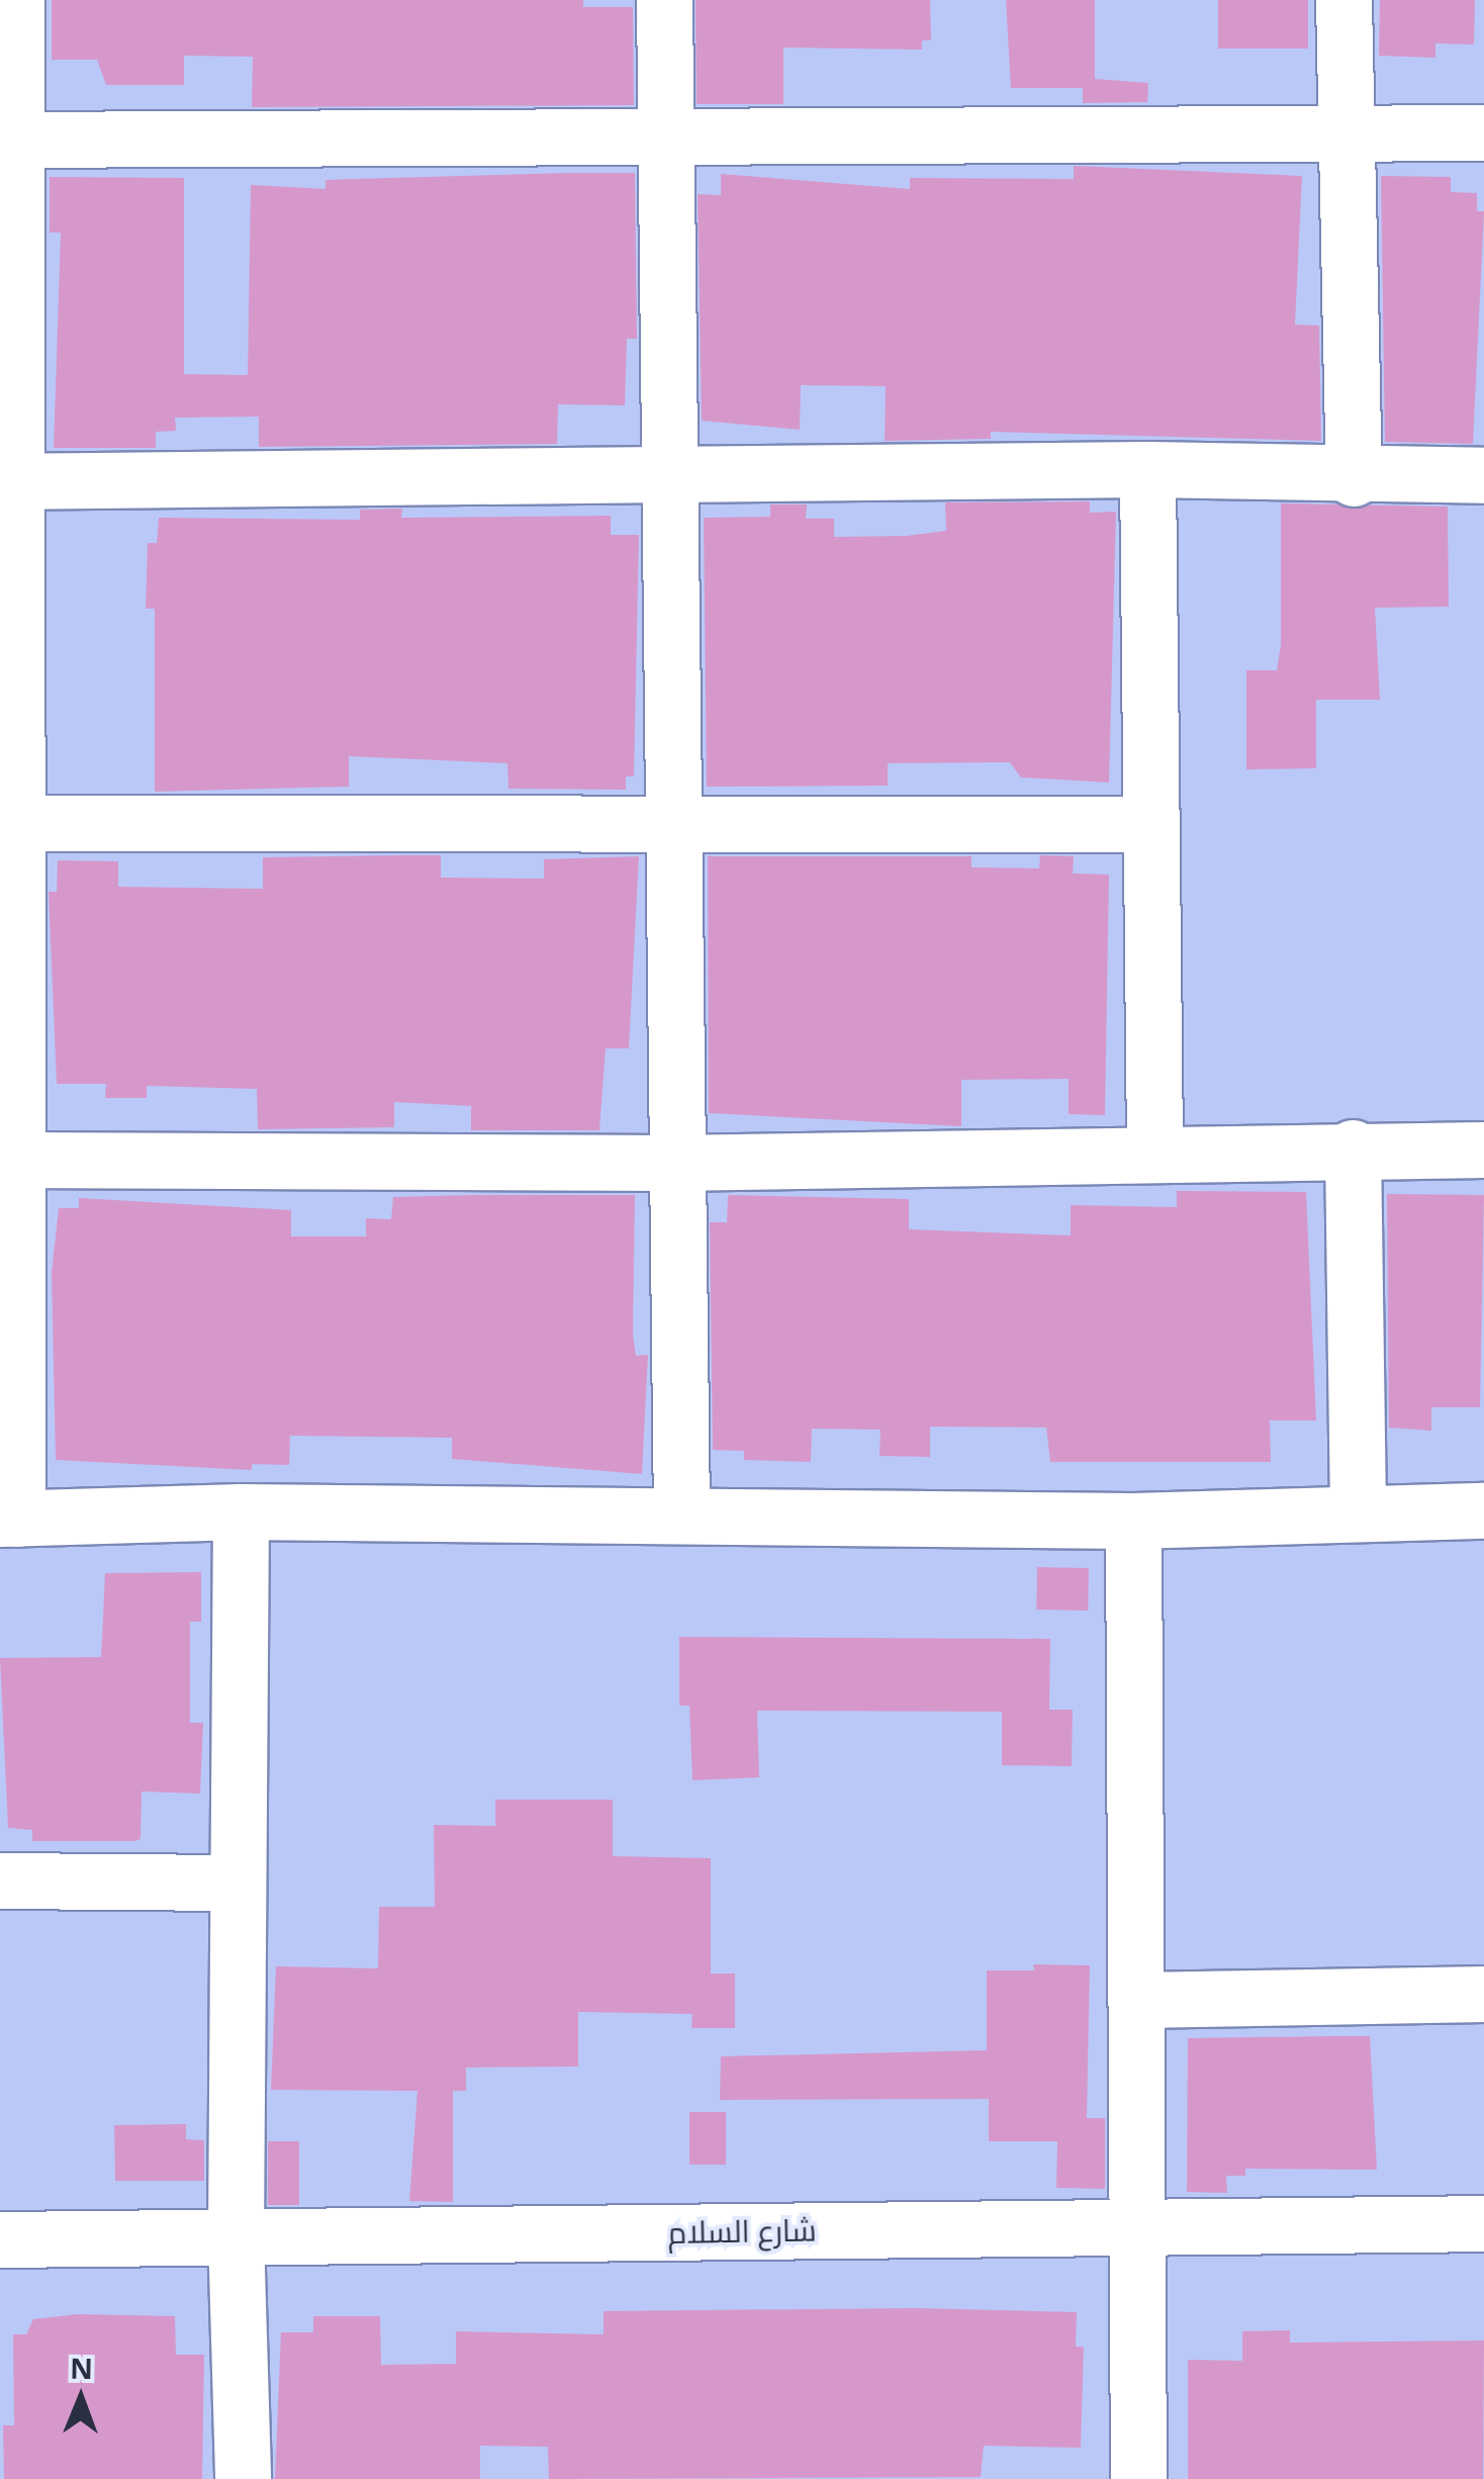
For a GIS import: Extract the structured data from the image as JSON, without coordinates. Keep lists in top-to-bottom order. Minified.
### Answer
{"streets":{"street":["شارع السلام"]},"north":"top"}
